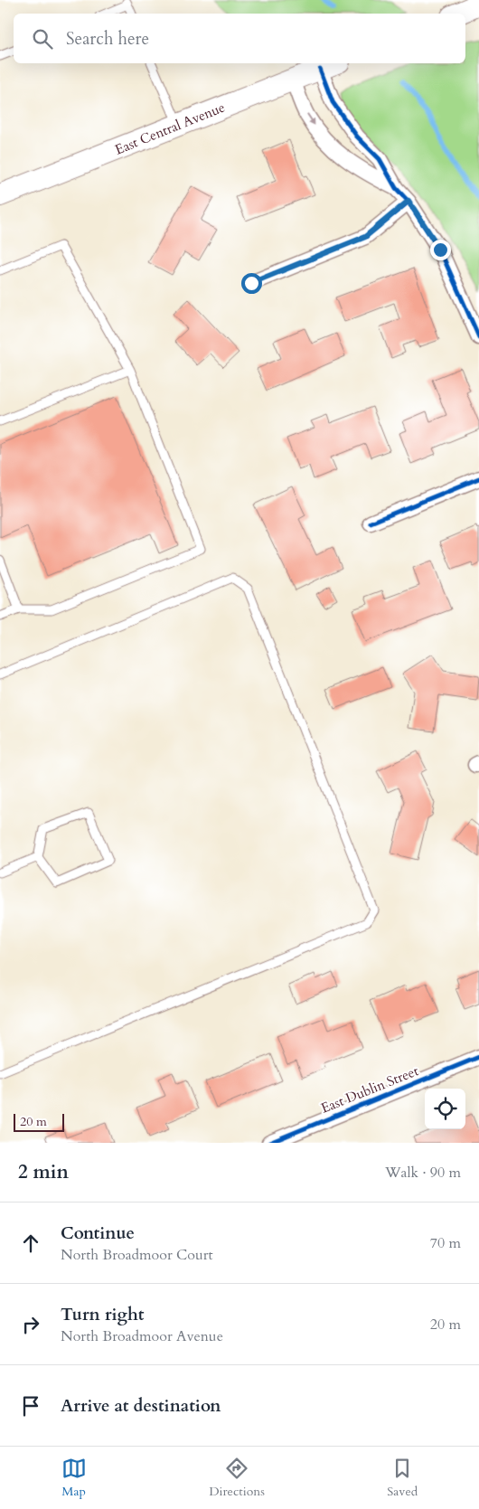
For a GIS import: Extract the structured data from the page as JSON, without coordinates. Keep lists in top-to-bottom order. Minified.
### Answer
{"streets":{"main road":["East Central Avenue"],"street":["East Dublin Street"]},"scale_bar":"20 m","page":{"search":"Search here","scale":"20 m","heading":["2 min","Walk · 90 m"],"list":[["Continue","North Broadmoor Court","70 m"],["Turn right","North Broadmoor Avenue","20 m"],"Arrive at destination"],"nav":["Map","Directions","Saved"]}}
